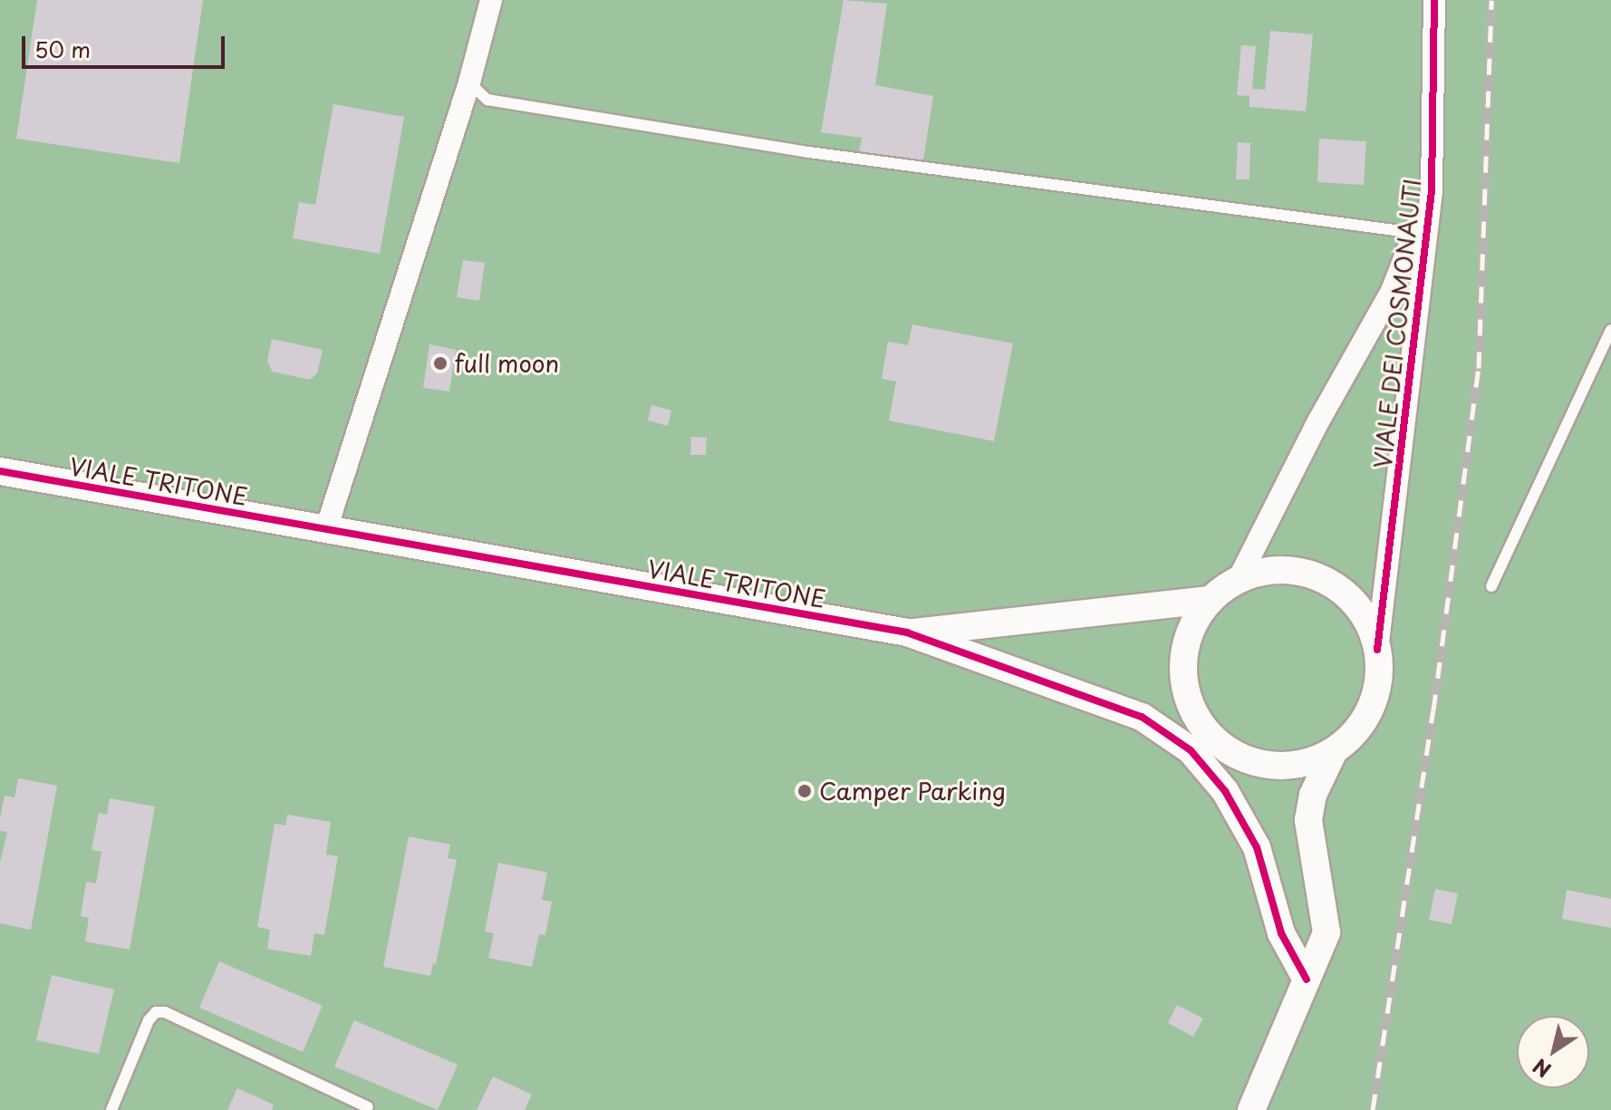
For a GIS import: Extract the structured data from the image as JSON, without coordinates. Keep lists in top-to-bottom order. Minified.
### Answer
{"streets":{"street":["VIALE DEI COSMONAUTI","VIALE TRITONE"]},"crossings":[["VIALE DEI COSMONAUTI","VIALE TRITONE"]],"places":["full moon","Camper Parking"],"scale_bar":"50 m","north":"bottom left"}
